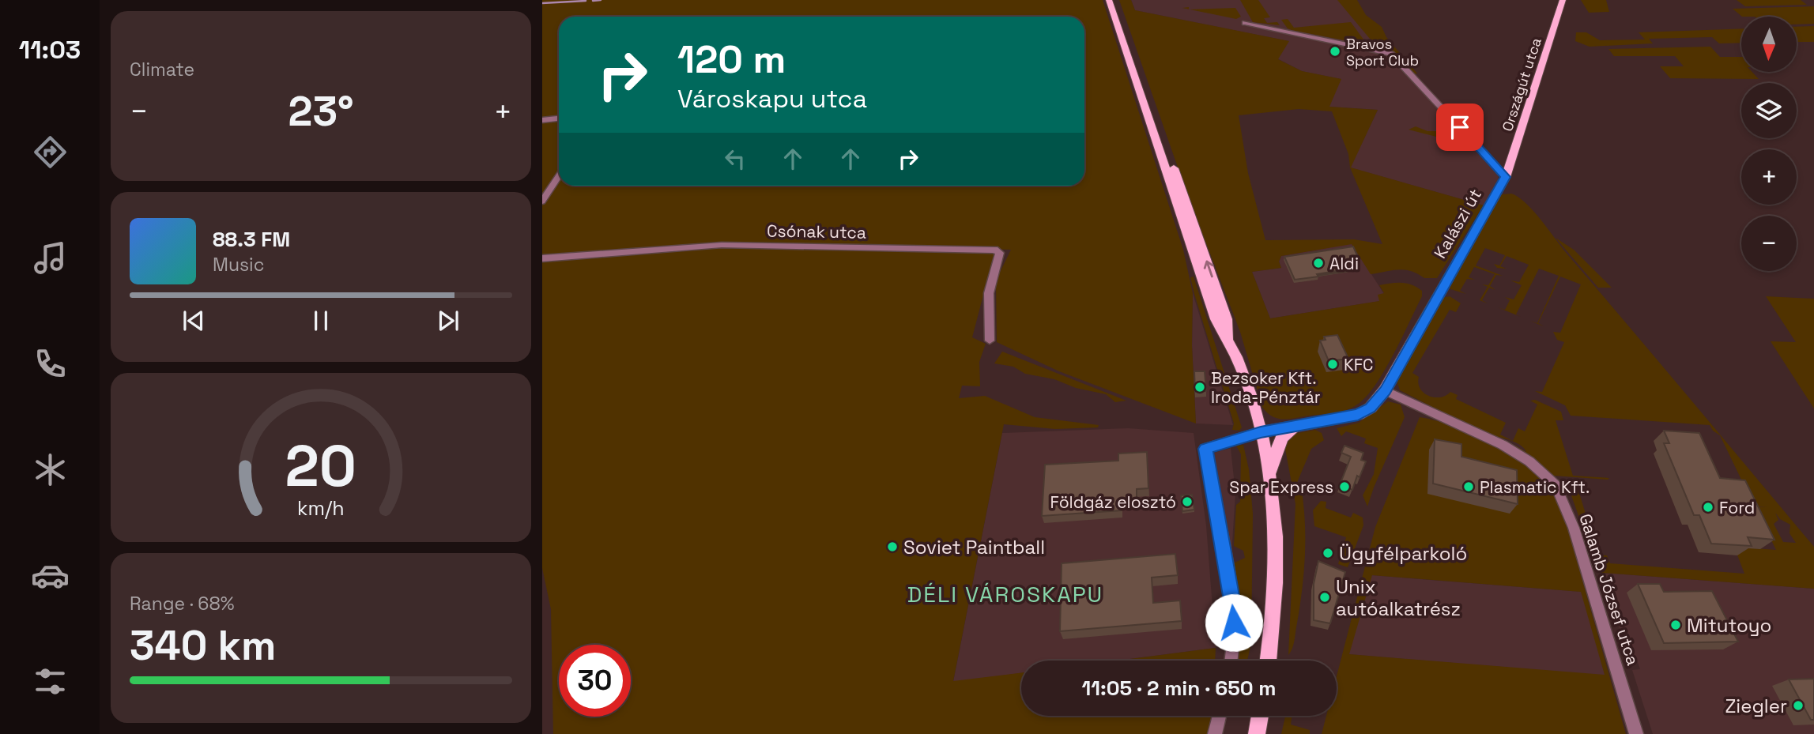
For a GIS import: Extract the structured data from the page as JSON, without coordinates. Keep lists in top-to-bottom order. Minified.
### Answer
{"streets":{"main road":["Országút utca","Kalászi út"],"street":["Csónak utca","Galamb József utca"]},"crossings":[["Országút utca","Kalászi út"],["Kalászi út","Galamb József utca"]],"districts":["DÉLI VÁROSKAPU"],"places":["Bravos Sport Club","Aldi","KFC","Bezsoker Kft. Iroda-Pénztár","Spar Express","Plasmatic Kft.","Földgáz elosztó","Ford","Soviet Paintball","Ügyfélparkoló","Unix autóalkatrész","Mitutoyo","Ziegler"],"north":"bottom","page":{"tabs":"11:03","tile":["Climate",["Range · 68%","340 km"]],"map_buttons":["+","−"],"turn":["120 m","Városkapu utca"],"heat":["−","23°","+"],"song":["88.3 FM","Music"],"limit":"30","trip":"11:05 · 2 min · 650 m","gauge":["20","km/h"]}}
